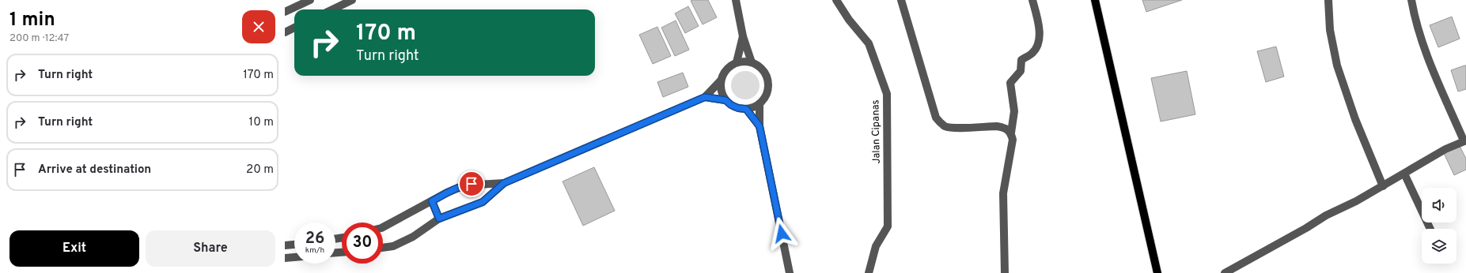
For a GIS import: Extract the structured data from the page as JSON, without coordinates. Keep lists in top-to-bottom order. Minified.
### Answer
{"streets":{"street":["Jalan Cipanas"]},"page":{"heading":["1 min","200 m · 12:47"],"turn":["170 m","Turn right"],"list":[{"name":"Turn right","value":"170 m"},{"name":"Turn right","value":"10 m"},{"name":"Arrive at destination","value":"20 m"}],"speed":"26 km/h","limit":"30","buttons":["Exit","Share"]}}
